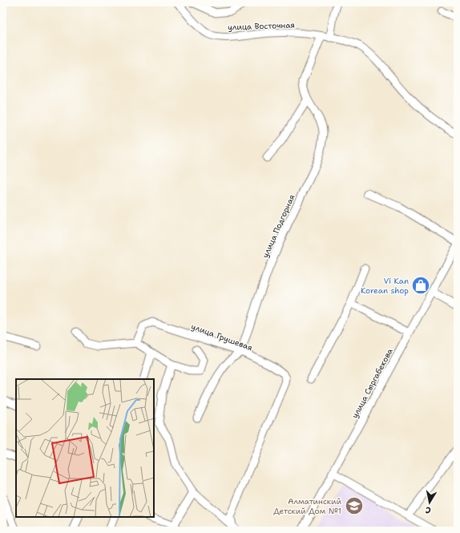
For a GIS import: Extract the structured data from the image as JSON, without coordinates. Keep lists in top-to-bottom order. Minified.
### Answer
{"streets":{"street":["улица Восточная","улица Подгорная","улица Грушевая","улица Сыргабекова"]},"crossings":[["улица Восточная","улица Подгорная"],["улица Подгорная","улица Грушевая"]],"places":{"shop":["Vi Kan Korean shop"],"school or university":["Алматинский Детский Дом №1"]},"north":"bottom"}
